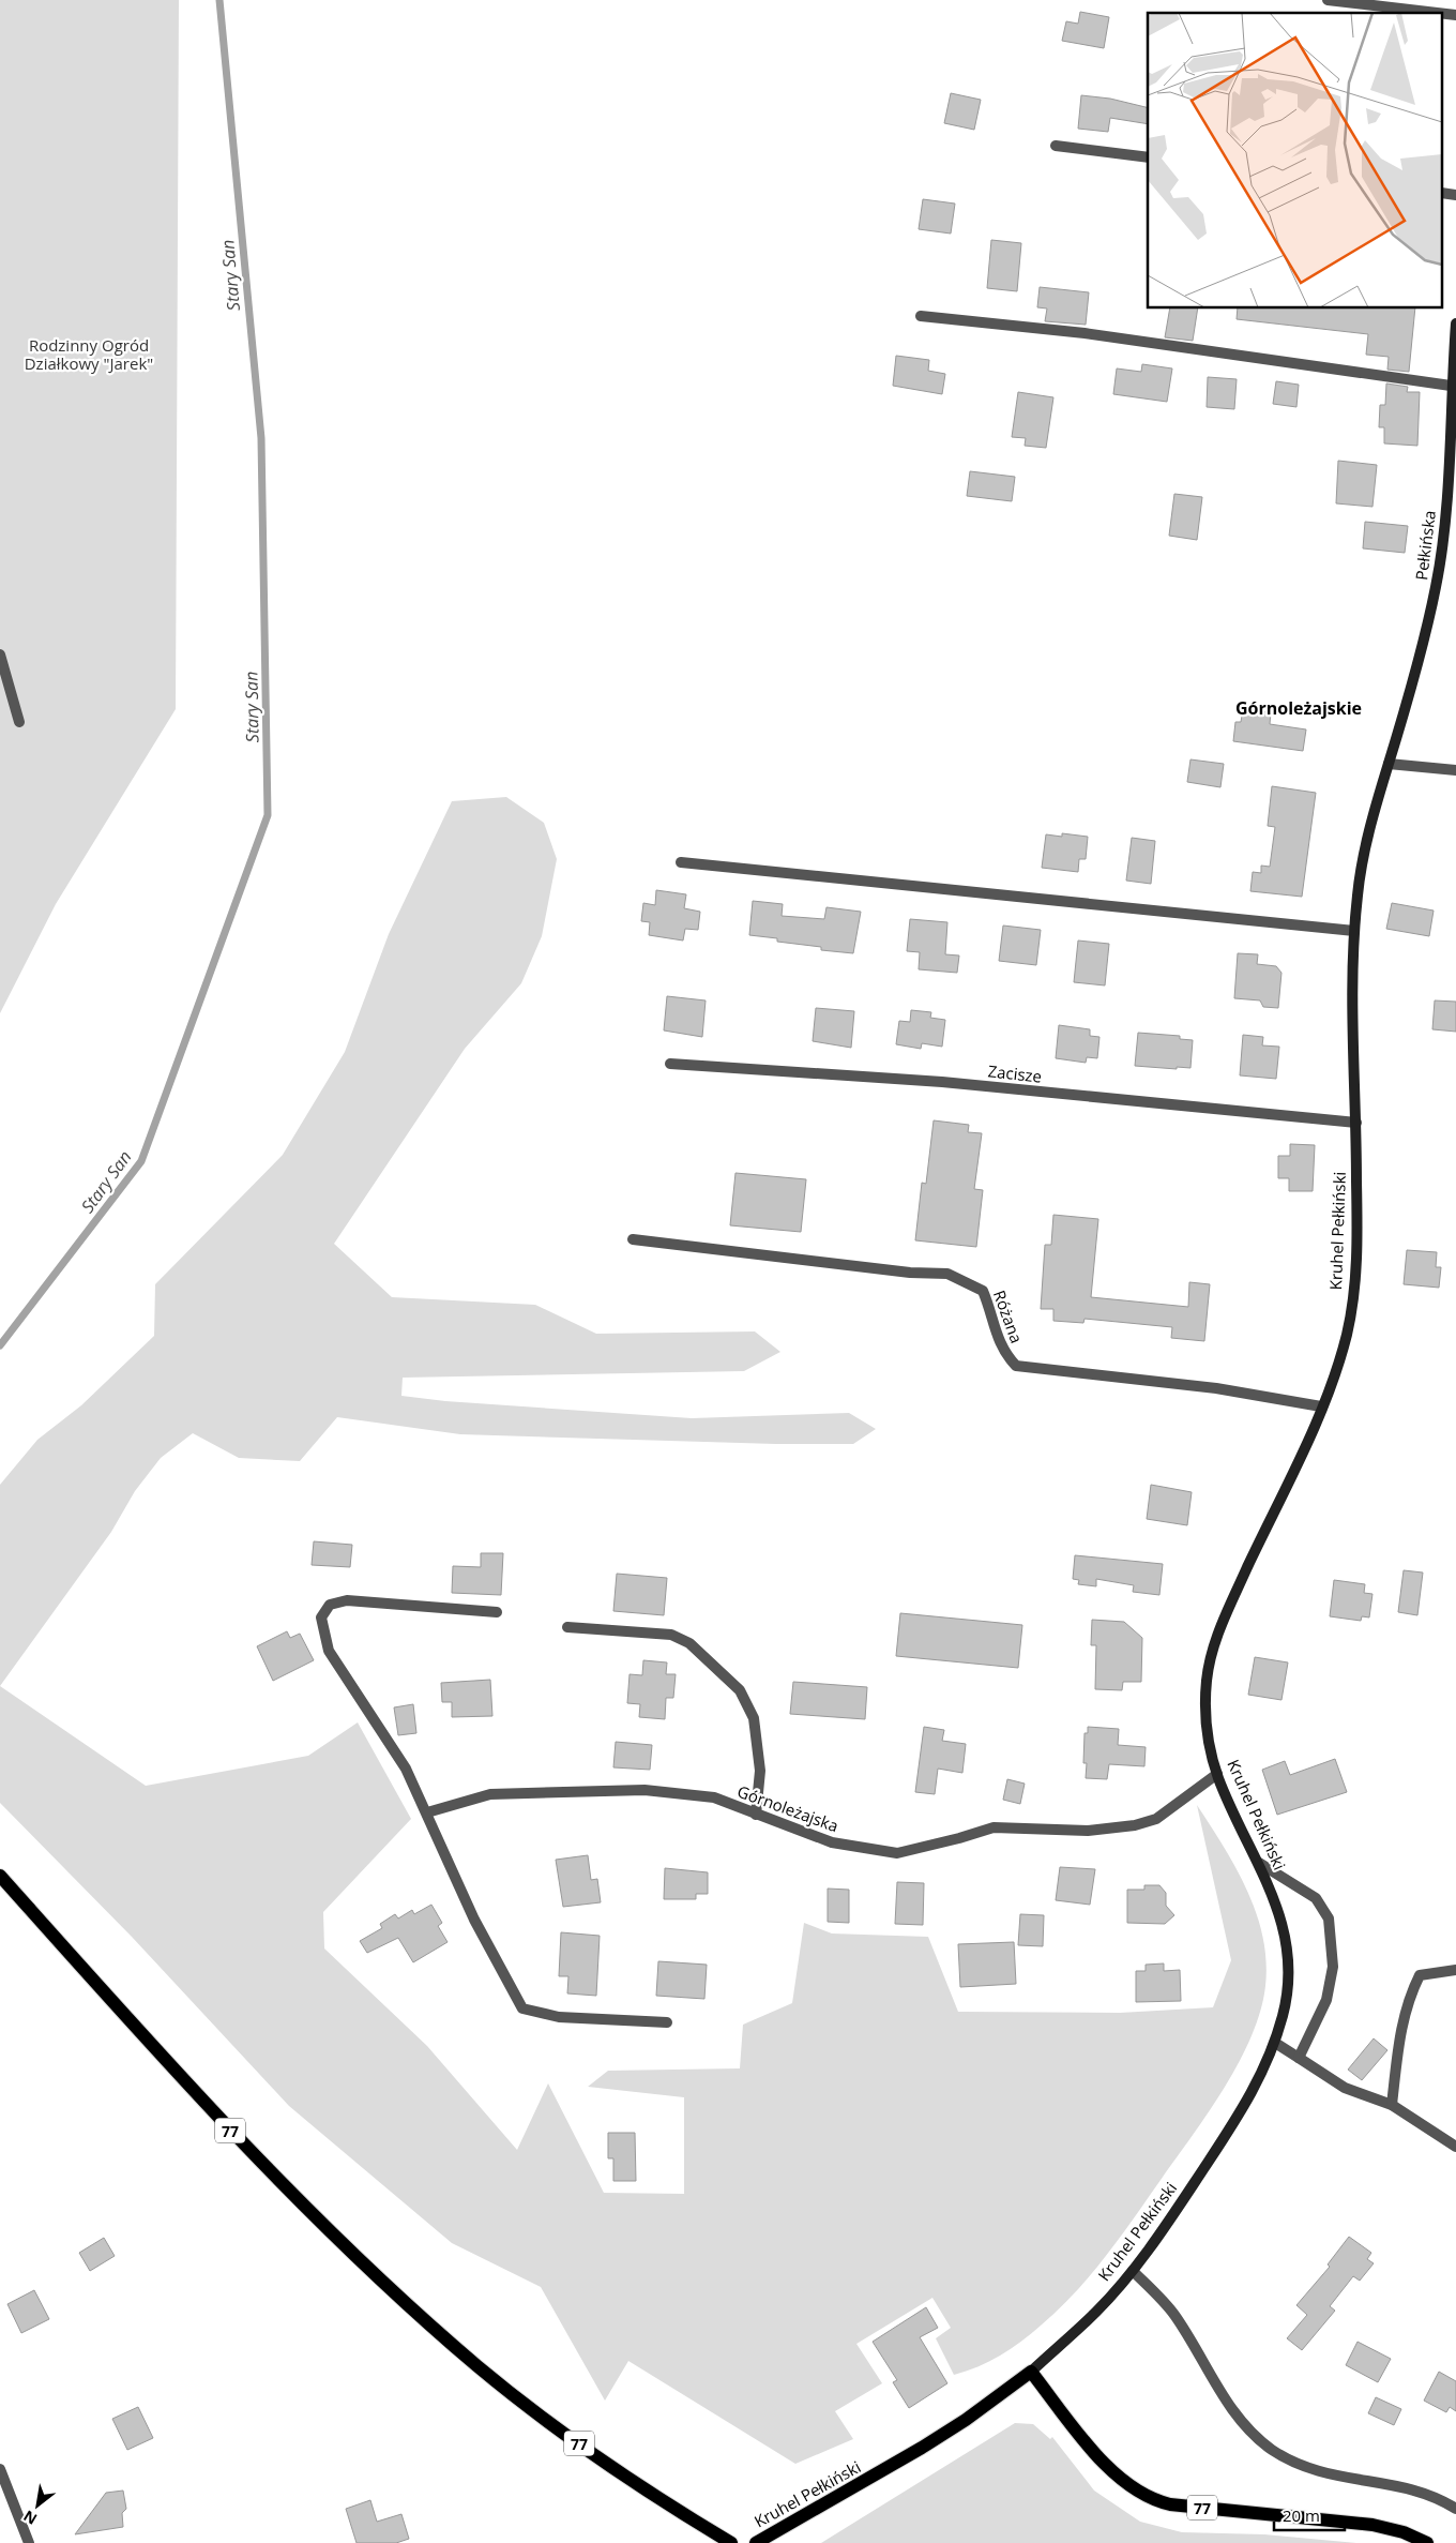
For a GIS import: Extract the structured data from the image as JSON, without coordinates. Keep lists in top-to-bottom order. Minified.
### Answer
{"streets":{"main road":["Kruhel Pełkiński","77"],"street":["Pełkińska","Zacisze","Różana","Górnoleżajska"]},"crossings":[["Pełkińska","Kruhel Pełkiński"],["Zacisze","Kruhel Pełkiński"],["Kruhel Pełkiński","Różana"],["Kruhel Pełkiński","Górnoleżajska"],["Kruhel Pełkiński","77"]],"districts":["Górnoleżajskie"],"water":["Stary San"],"parks":["Rodzinny Ogród Działkowy \"Jarek\""],"scale_bar":"20 m","north":"bottom left"}
